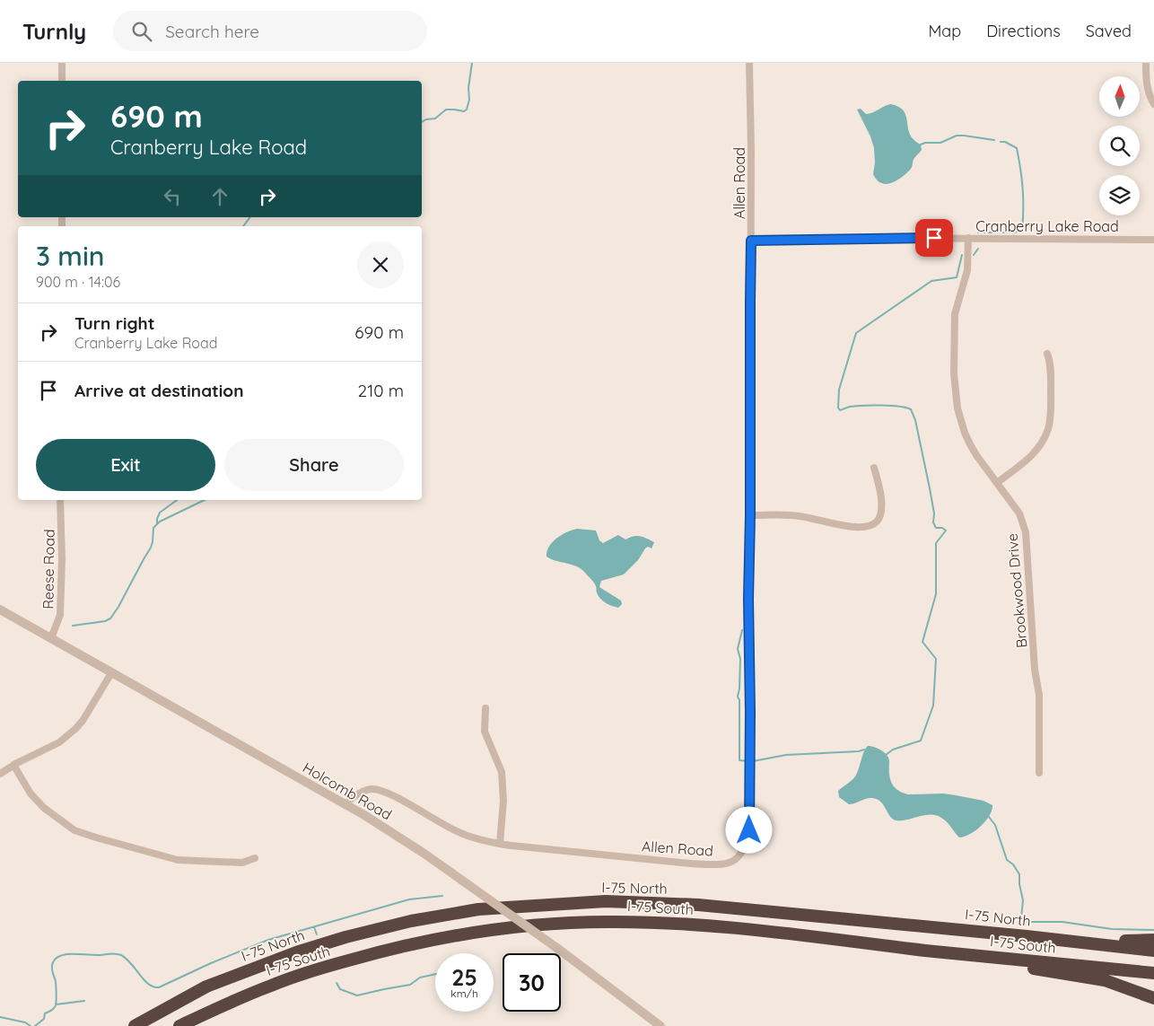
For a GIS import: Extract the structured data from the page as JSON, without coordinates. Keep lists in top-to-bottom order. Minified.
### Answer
{"streets":{"highway":["I-75 North","I-75 South"],"street":["Allen Road","Cranberry Lake Road","Reese Road","Brookwood Drive","Holcomb Road"]},"crossings":[["Allen Road","Cranberry Lake Road"],["Allen Road","Holcomb Road"],["Cranberry Lake Road","Brookwood Drive"],["Reese Road","Holcomb Road"]],"north":"top","page":{"header":"Turnly","search":"Search here","nav":["Map","Directions","Saved"],"turn":["690 m","Cranberry Lake Road"],"heading":["3 min","900 m · 14:06"],"list":[{"name":"Turn right","note":"Cranberry Lake Road","value":"690 m"},{"name":"Arrive at destination","value":"210 m"}],"buttons":["Exit","Share"],"speed":"25 km/h","limit":"30"}}
